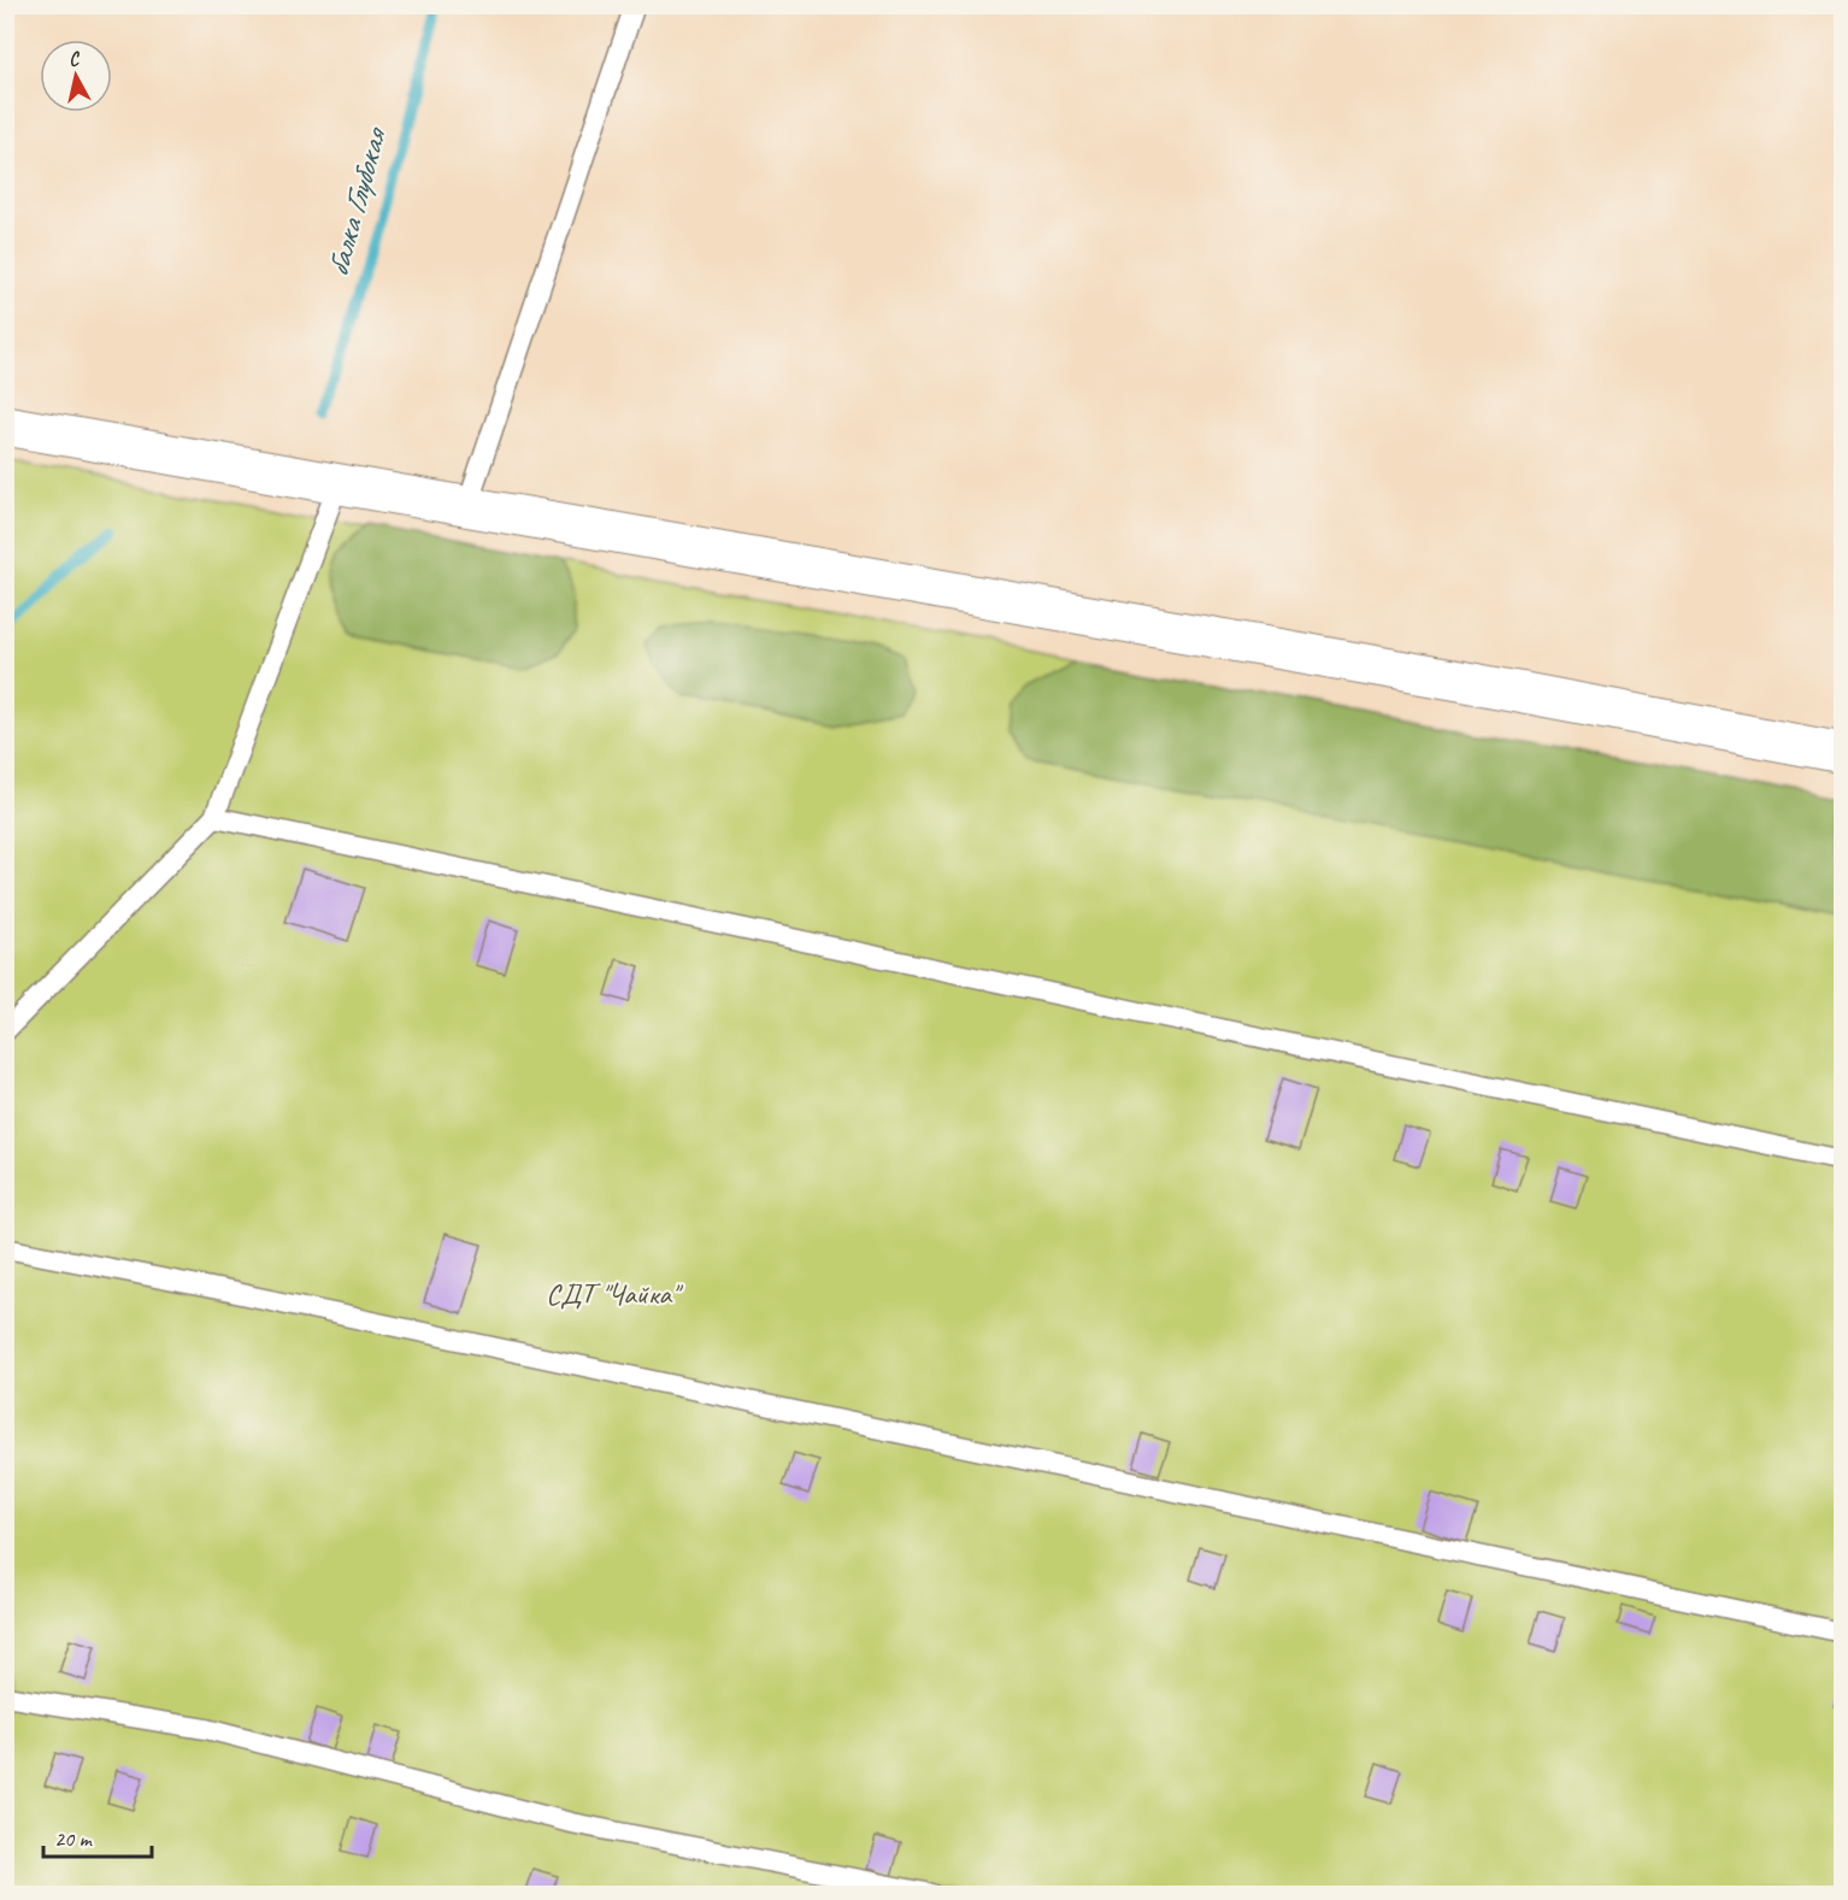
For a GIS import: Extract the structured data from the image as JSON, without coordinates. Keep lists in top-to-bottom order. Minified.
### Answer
{"water":["балка Глубокая"],"parks":["СДТ \"Чайка\""],"scale_bar":"20 m","north":"top"}
